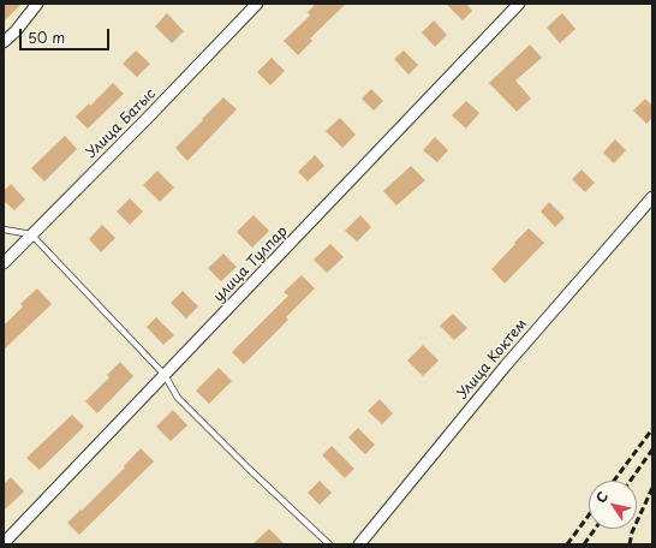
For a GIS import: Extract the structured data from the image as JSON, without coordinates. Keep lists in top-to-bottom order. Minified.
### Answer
{"streets":{"street":["Улица Батыс","улица Тулпар","Улица Коктем"]},"scale_bar":"50 m","north":"top left"}
